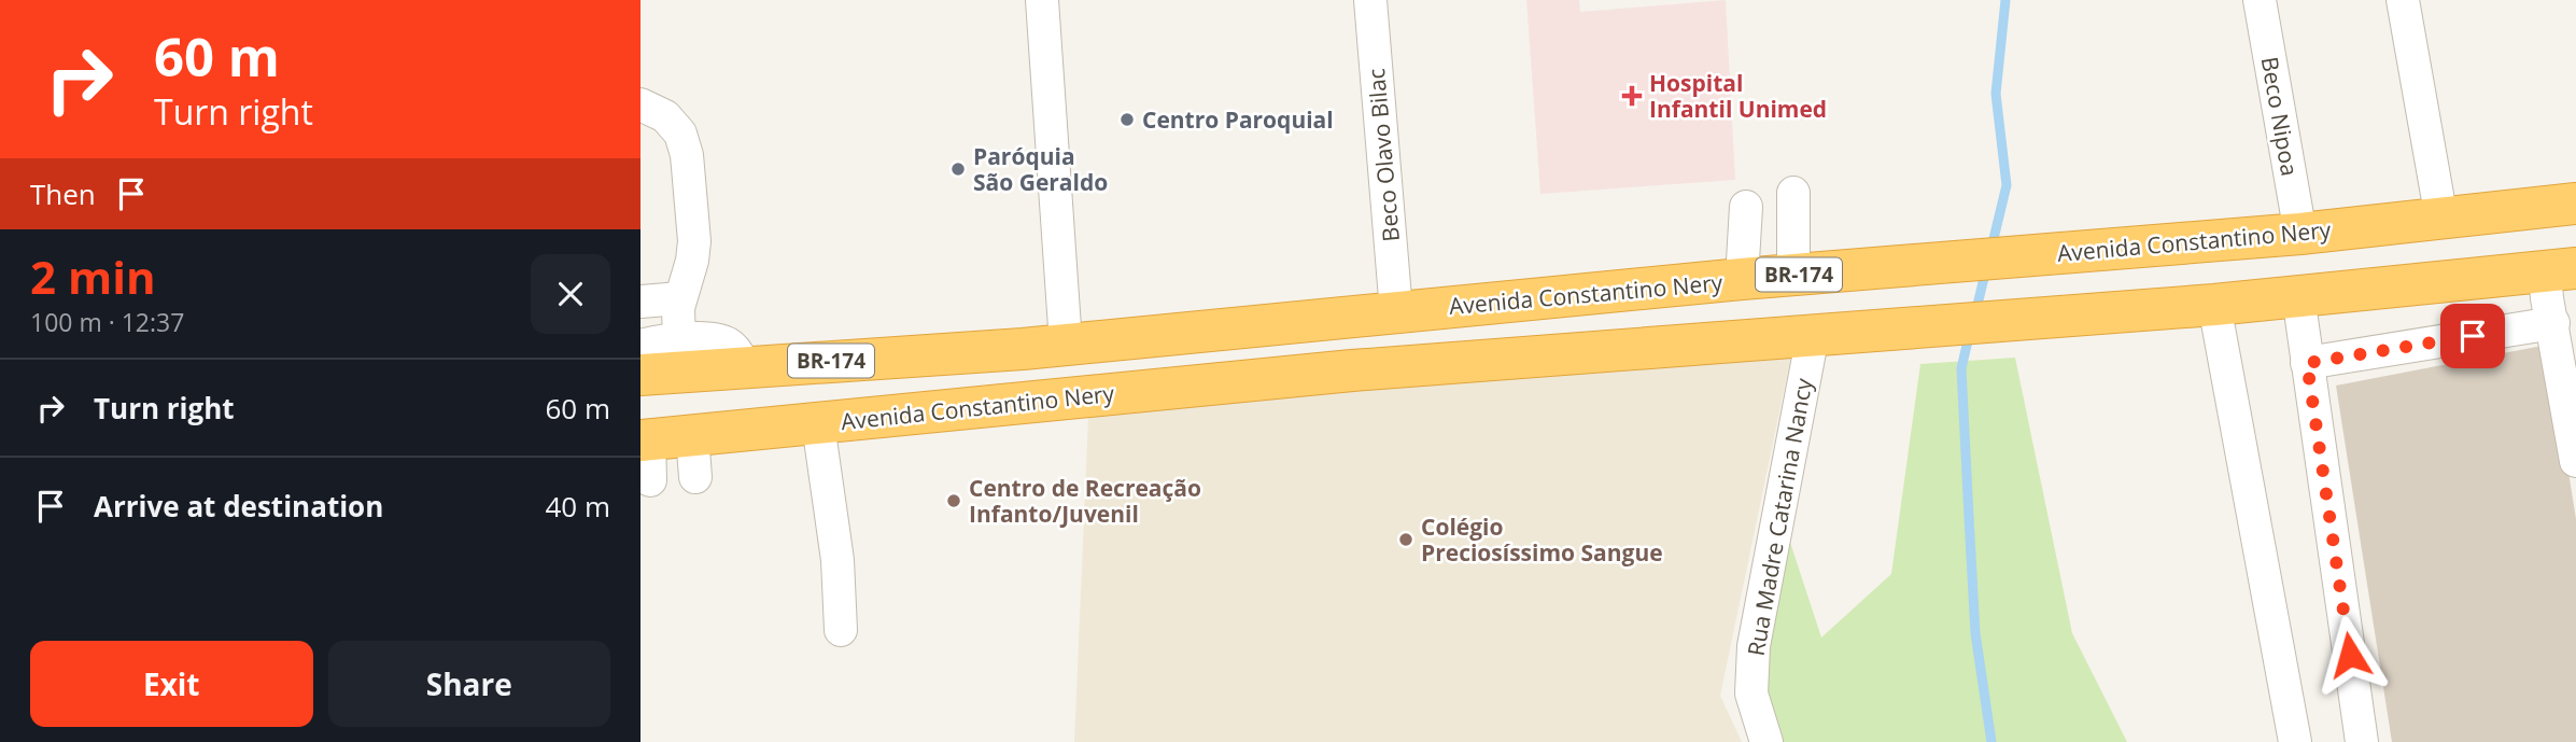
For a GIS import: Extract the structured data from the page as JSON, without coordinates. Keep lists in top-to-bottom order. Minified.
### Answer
{"streets":{"highway":["Avenida Constantino Nery","BR-174"],"street":["Beco Nipoa","Beco Olavo Bilac","Rua Madre Catarina Nancy"]},"crossings":[["Beco Nipoa","Avenida Constantino Nery"],["Beco Olavo Bilac","Avenida Constantino Nery"],["Avenida Constantino Nery","Rua Madre Catarina Nancy"]],"places":{"health":["Hospital Infantil Unimed"],"other":["Centro Paroquial","Paróquia São Geraldo","Centro de Recreação Infanto/Juvenil","Colégio Preciosíssimo Sangue"]},"page":{"turn":["60 m","Turn right"],"then":"Then","heading":["2 min","100 m · 12:37"],"list":[{"name":"Turn right","value":"60 m"},{"name":"Arrive at destination","value":"40 m"}],"buttons":["Exit","Share"]}}
